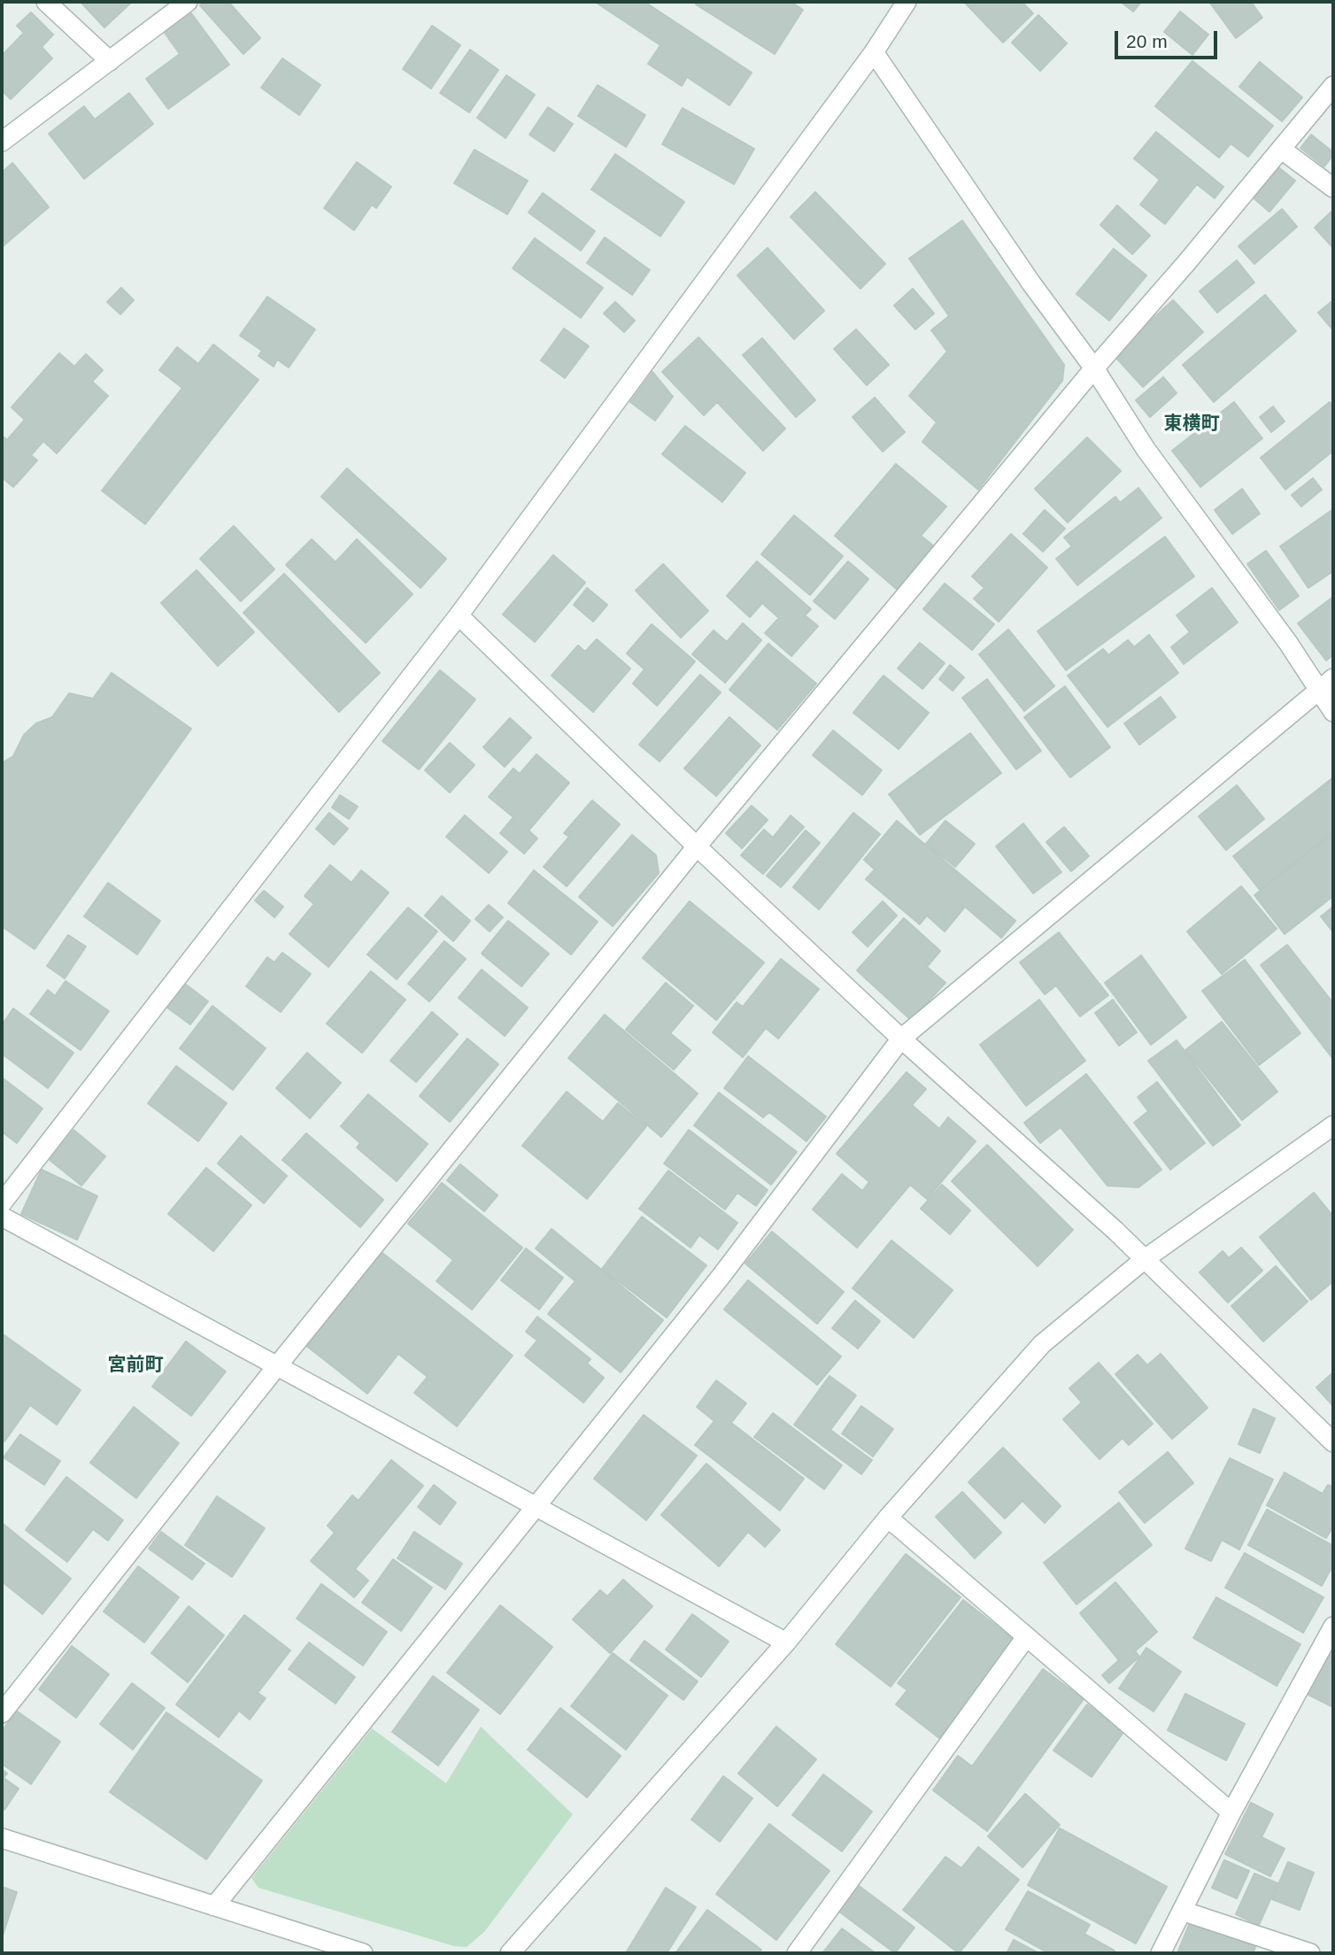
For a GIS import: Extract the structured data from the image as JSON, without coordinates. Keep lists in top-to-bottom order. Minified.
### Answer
{"districts":["東横町","宮前町"],"scale_bar":"20 m"}
